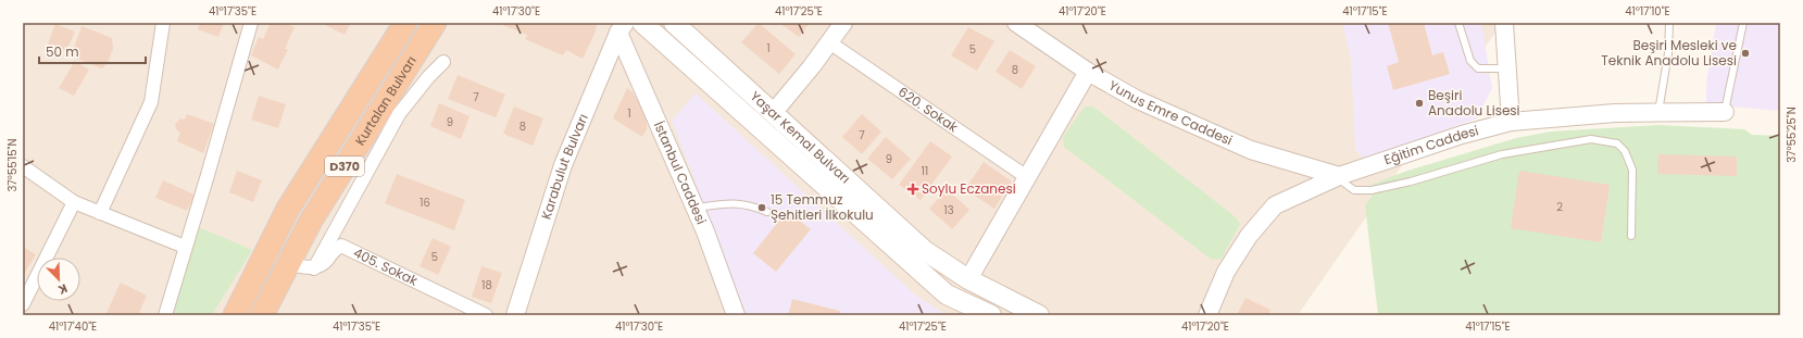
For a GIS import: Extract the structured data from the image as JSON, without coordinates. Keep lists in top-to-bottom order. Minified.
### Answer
{"streets":{"highway":["Kurtalan Bulvarı","D370"],"main road":["Yaşar Kemal Bulvarı"],"street":["620. Sokak","Yunus Emre Caddesi","Eğitim Caddesi","Karabulut Bulvarı","İstanbul Caddesi","405. Sokak"]},"crossings":[["Yunus Emre Caddesi","Eğitim Caddesi"],["Karabulut Bulvarı","İstanbul Caddesi"]],"places":{"other":["Beşiri Mesleki ve Teknik Anadolu Lisesi","Beşiri Anadolu Lisesi","15 Temmuz Şehitleri İlkokulu"],"health":["Soylu Eczanesi"]},"house_numbers":["1","5","8","7","1","9","8","7","9","11","16","2","13","5","18"],"scale_bar":"50 m","north":"bottom right","coordinates":["41°17'35\"E","41°17'30\"E","41°17'25\"E","41°17'20\"E","41°17'15\"E","41°17'10\"E","37°55'25\"N","37°55'15\"N","41°17'40\"E"]}
